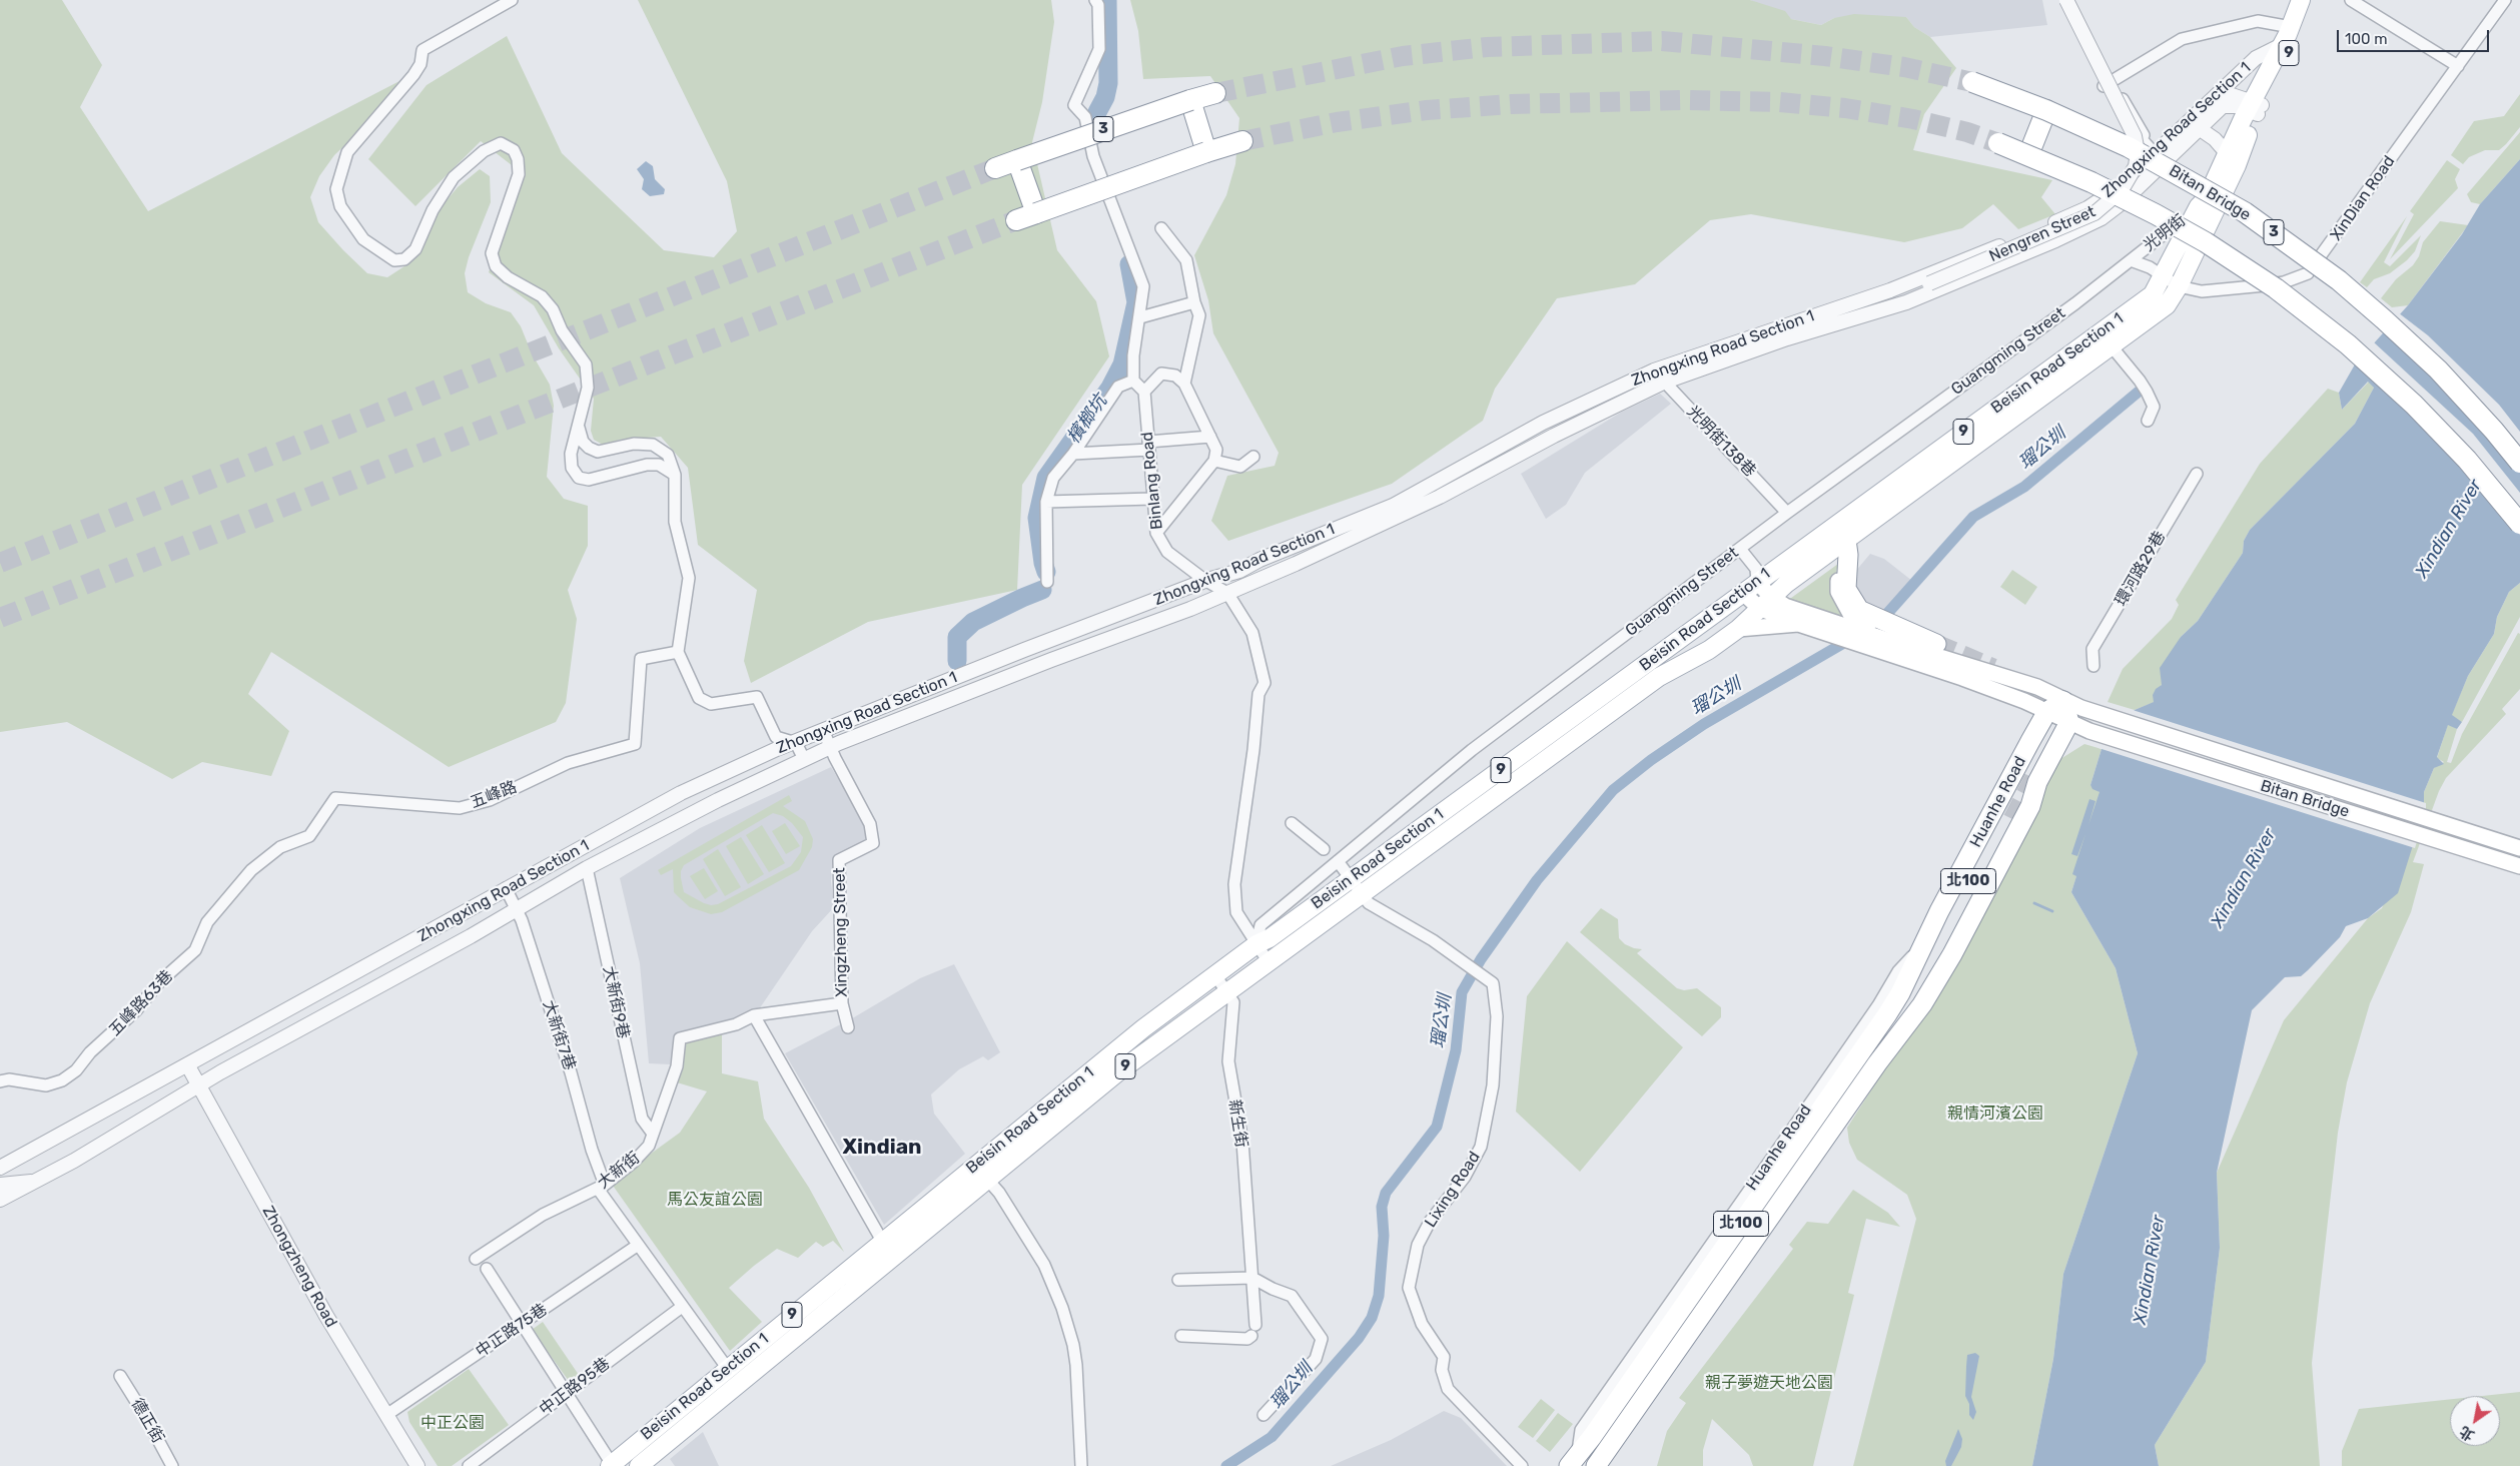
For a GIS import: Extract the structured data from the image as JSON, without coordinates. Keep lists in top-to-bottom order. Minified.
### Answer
{"streets":{"highway":["3","Bitan Bridge","Huanhe Road","北100"],"main road":["9","Beisin Road Section 1"],"street":["Zhongxing Road Section 1","XinDian Road","光明街","Nengren Street","Guangming Street","光明街138巷","Binlang Road","環河路29巷","五峰路","Xingzheng Street","大新街9巷","五峰路63巷","大新街7巷","新生街","大新街","Lixing Road","Zhongzheng Road","中正路75巷","中正路95巷","德正街"]},"crossings":[["9","Zhongxing Road Section 1"],["9","XinDian Road"],["9","光明街"],["9","Beisin Road Section 1"],["Zhongxing Road Section 1","光明街138巷"],["Zhongxing Road Section 1","Binlang Road"],["Zhongxing Road Section 1","Xingzheng Street"],["Zhongxing Road Section 1","大新街9巷"],["Zhongxing Road Section 1","大新街7巷"],["Zhongxing Road Section 1","Zhongzheng Road"],["Bitan Bridge","Huanhe Road"],["Bitan Bridge","北100"],["XinDian Road","光明街"],["XinDian Road","Guangming Street"],["XinDian Road","Beisin Road Section 1"],["光明街","Guangming Street"],["Guangming Street","Beisin Road Section 1"],["Guangming Street","光明街138巷"],["Guangming Street","Binlang Road"],["Guangming Street","Lixing Road"],["Beisin Road Section 1","Binlang Road"],["Beisin Road Section 1","大新街7巷"],["Beisin Road Section 1","新生街"],["Beisin Road Section 1","Lixing Road"],["五峰路","五峰路63巷"],["Huanhe Road","北100"],["大新街9巷","大新街"],["大新街7巷","大新街"],["大新街7巷","中正路75巷"],["大新街7巷","中正路95巷"],["Zhongzheng Road","中正路75巷"]],"districts":["Xindian"],"water":["檳榔坑","瑠公圳","Xindian River"],"parks":["親情河濱公園","馬公友誼公園","親子夢遊天地公園","中正公園"],"scale_bar":"100 m","north":"bottom left"}
